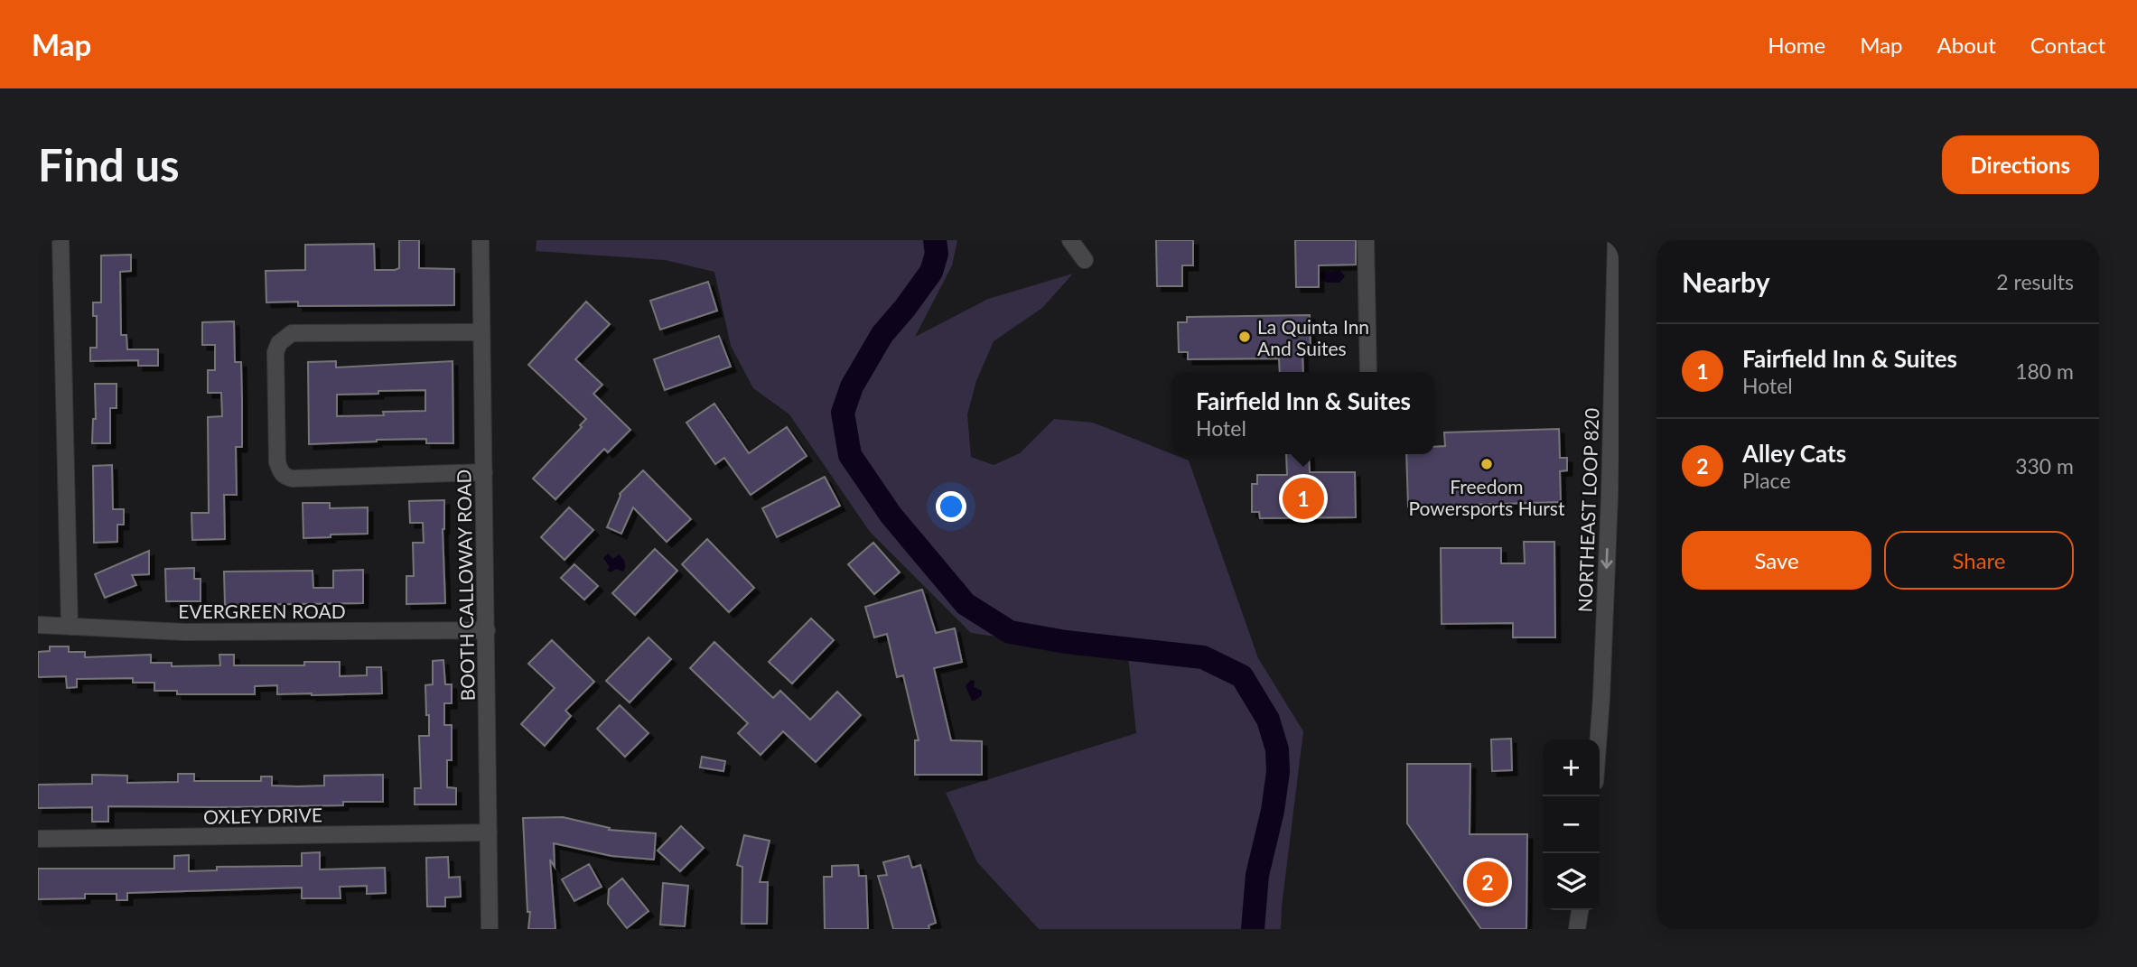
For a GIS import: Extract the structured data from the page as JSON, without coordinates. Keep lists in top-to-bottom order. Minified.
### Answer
{"streets":{"street":["NORTHEAST LOOP 820","BOOTH CALLOWAY ROAD","EVERGREEN ROAD","OXLEY DRIVE"]},"crossings":[["BOOTH CALLOWAY ROAD","EVERGREEN ROAD"],["BOOTH CALLOWAY ROAD","OXLEY DRIVE"]],"one_way":["NORTHEAST LOOP 820"],"places":["La Quinta Inn And Suites","Freedom Powersports Hurst"],"page":{"header":"Map","nav":["Home","Map","About","Contact"],"buttons":["Directions",["Save","Share"]],"title":"Find us","heading":["Nearby","2 results"],"list":[{"mark":"1","name":"Fairfield Inn & Suites","note":"Hotel","value":"180 m"},{"mark":"2","name":"Alley Cats","note":"Place","value":"330 m"}],"popup":["Fairfield Inn & Suites","Hotel"],"pins":["1","2"],"map_buttons":["+","−"]}}
